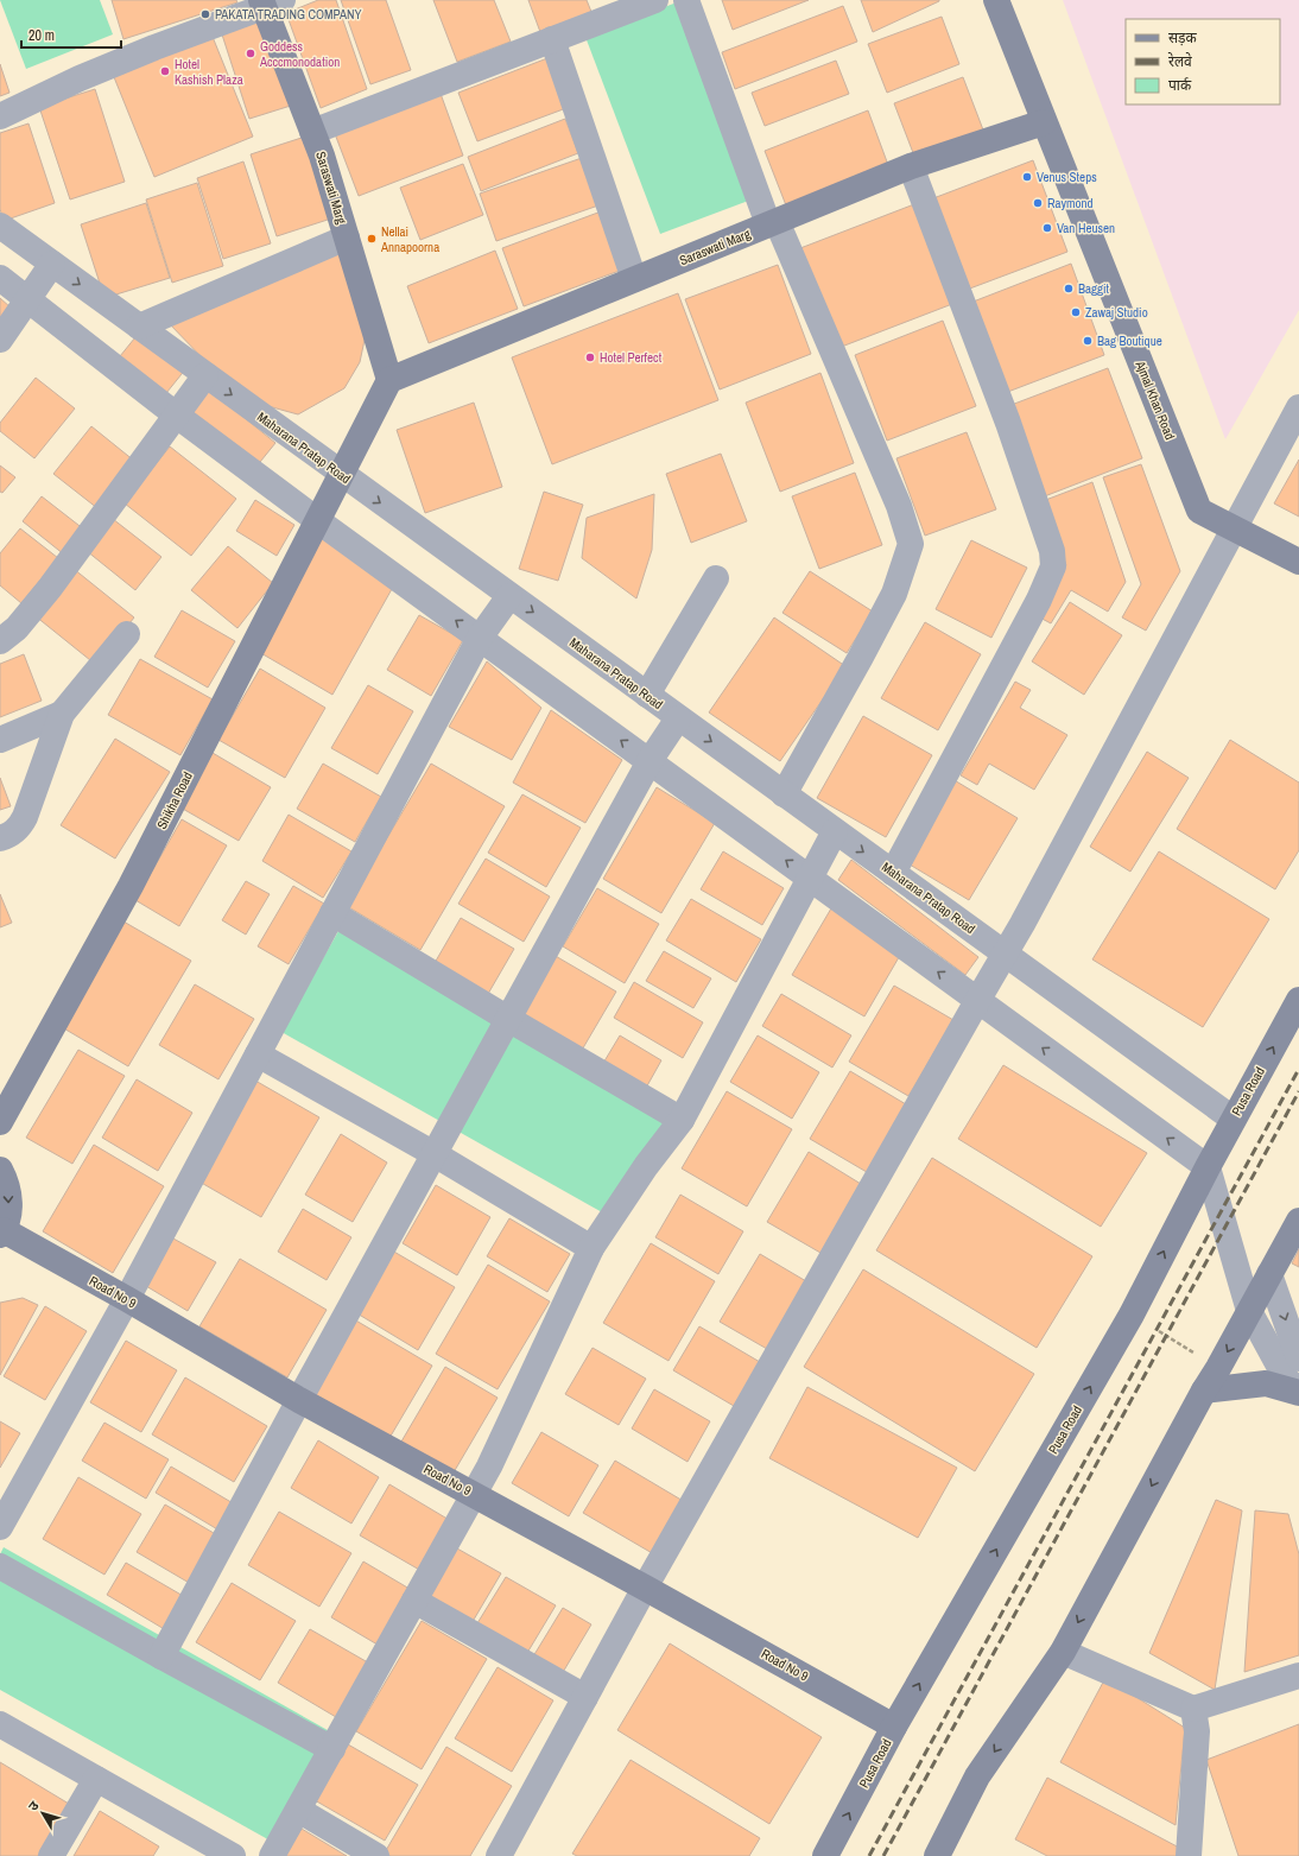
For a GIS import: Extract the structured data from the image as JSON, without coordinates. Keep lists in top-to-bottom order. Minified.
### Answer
{"streets":{"street":["Saraswati Marg","Ajmal Khan Road","Maharana Pratap Road","Shikha Road","Pusa Road","Road No 9"]},"crossings":[["Saraswati Marg","Ajmal Khan Road"],["Maharana Pratap Road","Shikha Road"],["Maharana Pratap Road","Pusa Road"],["Pusa Road","Road No 9"]],"places":["PAKATA TRADING COMPANY","Goddess Acccmonodation","Hotel Kashish Plaza","Venus Steps","Raymond","Van Heusen","Nellai Annapoorna","Baggit","Zawaj Studio","Bag Boutique","Hotel Perfect"],"legend":["सड़क","रेलवे","पार्क"],"scale_bar":"20 m","north":"top left"}
